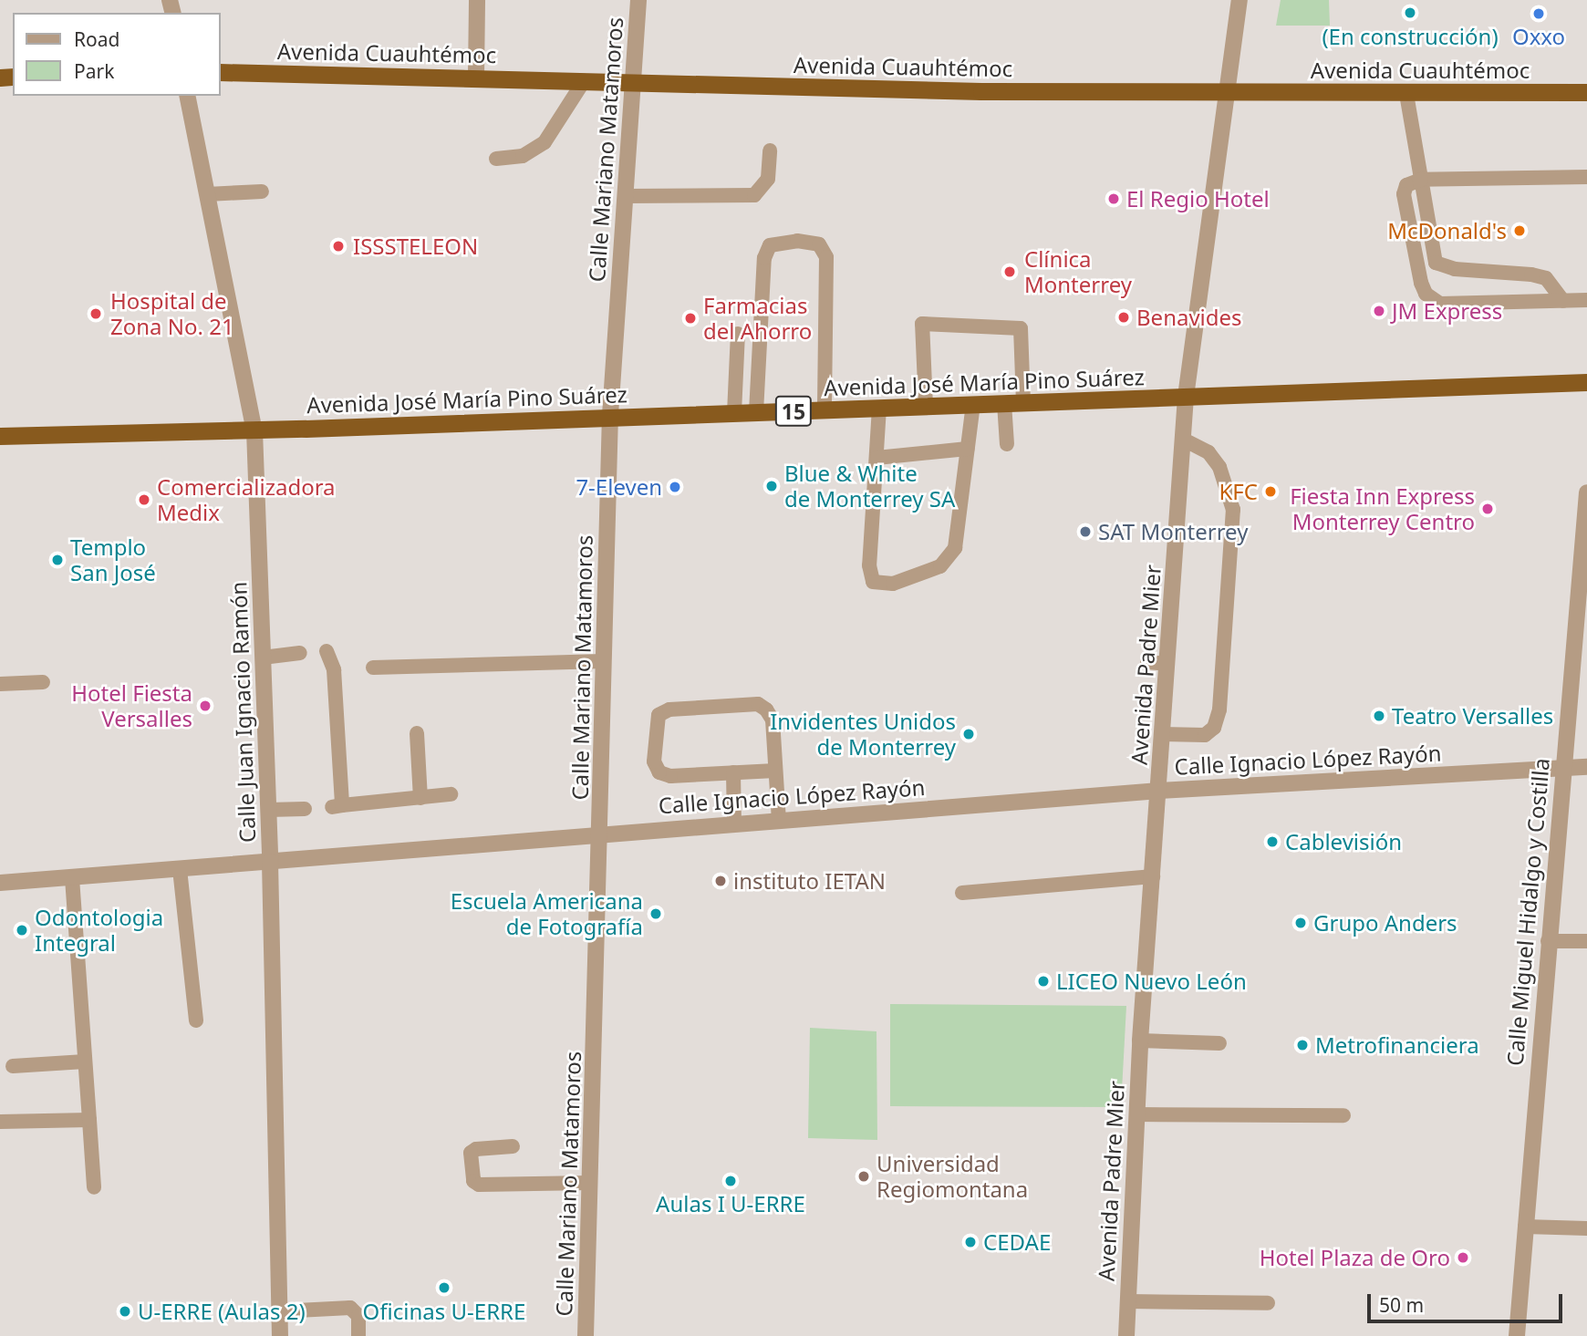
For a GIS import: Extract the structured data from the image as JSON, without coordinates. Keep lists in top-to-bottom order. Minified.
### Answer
{"streets":{"highway":["Avenida Cuauhtémoc","Avenida José María Pino Suárez","15"],"street":["Calle Mariano Matamoros","Avenida Padre Mier","Calle Juan Ignacio Ramón","Calle Ignacio López Rayón","Calle Miguel Hidalgo y Costilla"]},"crossings":[["Avenida Cuauhtémoc","Calle Mariano Matamoros"],["Avenida Cuauhtémoc","Avenida Padre Mier"],["Calle Mariano Matamoros","Avenida José María Pino Suárez"],["Calle Mariano Matamoros","Calle Ignacio López Rayón"],["Avenida José María Pino Suárez","Avenida Padre Mier"],["Avenida José María Pino Suárez","Calle Juan Ignacio Ramón"],["Avenida Padre Mier","Calle Ignacio López Rayón"],["Calle Juan Ignacio Ramón","Calle Ignacio López Rayón"],["Calle Ignacio López Rayón","Calle Miguel Hidalgo y Costilla"]],"places":["(En construcción)","Oxxo","El Regio Hotel","McDonald's","ISSSTELEON","Clínica Monterrey","JM Express","Hospital de Zona No. 21","Benavides","Farmacias del Ahorro","Blue & White de Monterrey SA","7-Eleven","KFC","Comercializadora Medix","Fiesta Inn Express Monterrey Centro","SAT Monterrey","Templo San José","Hotel Fiesta Versalles","Teatro Versalles","Invidentes Unidos de Monterrey","Cablevisión","instituto IETAN","Escuela Americana de Fotografía","Grupo Anders","Odontologia Integral","LICEO Nuevo León","Metrofinanciera","Universidad Regiomontana","Aulas I U-ERRE","CEDAE","Hotel Plaza de Oro","Oficinas U-ERRE","U-ERRE (Aulas 2)"],"legend":["Road","Park"],"scale_bar":"50 m"}
